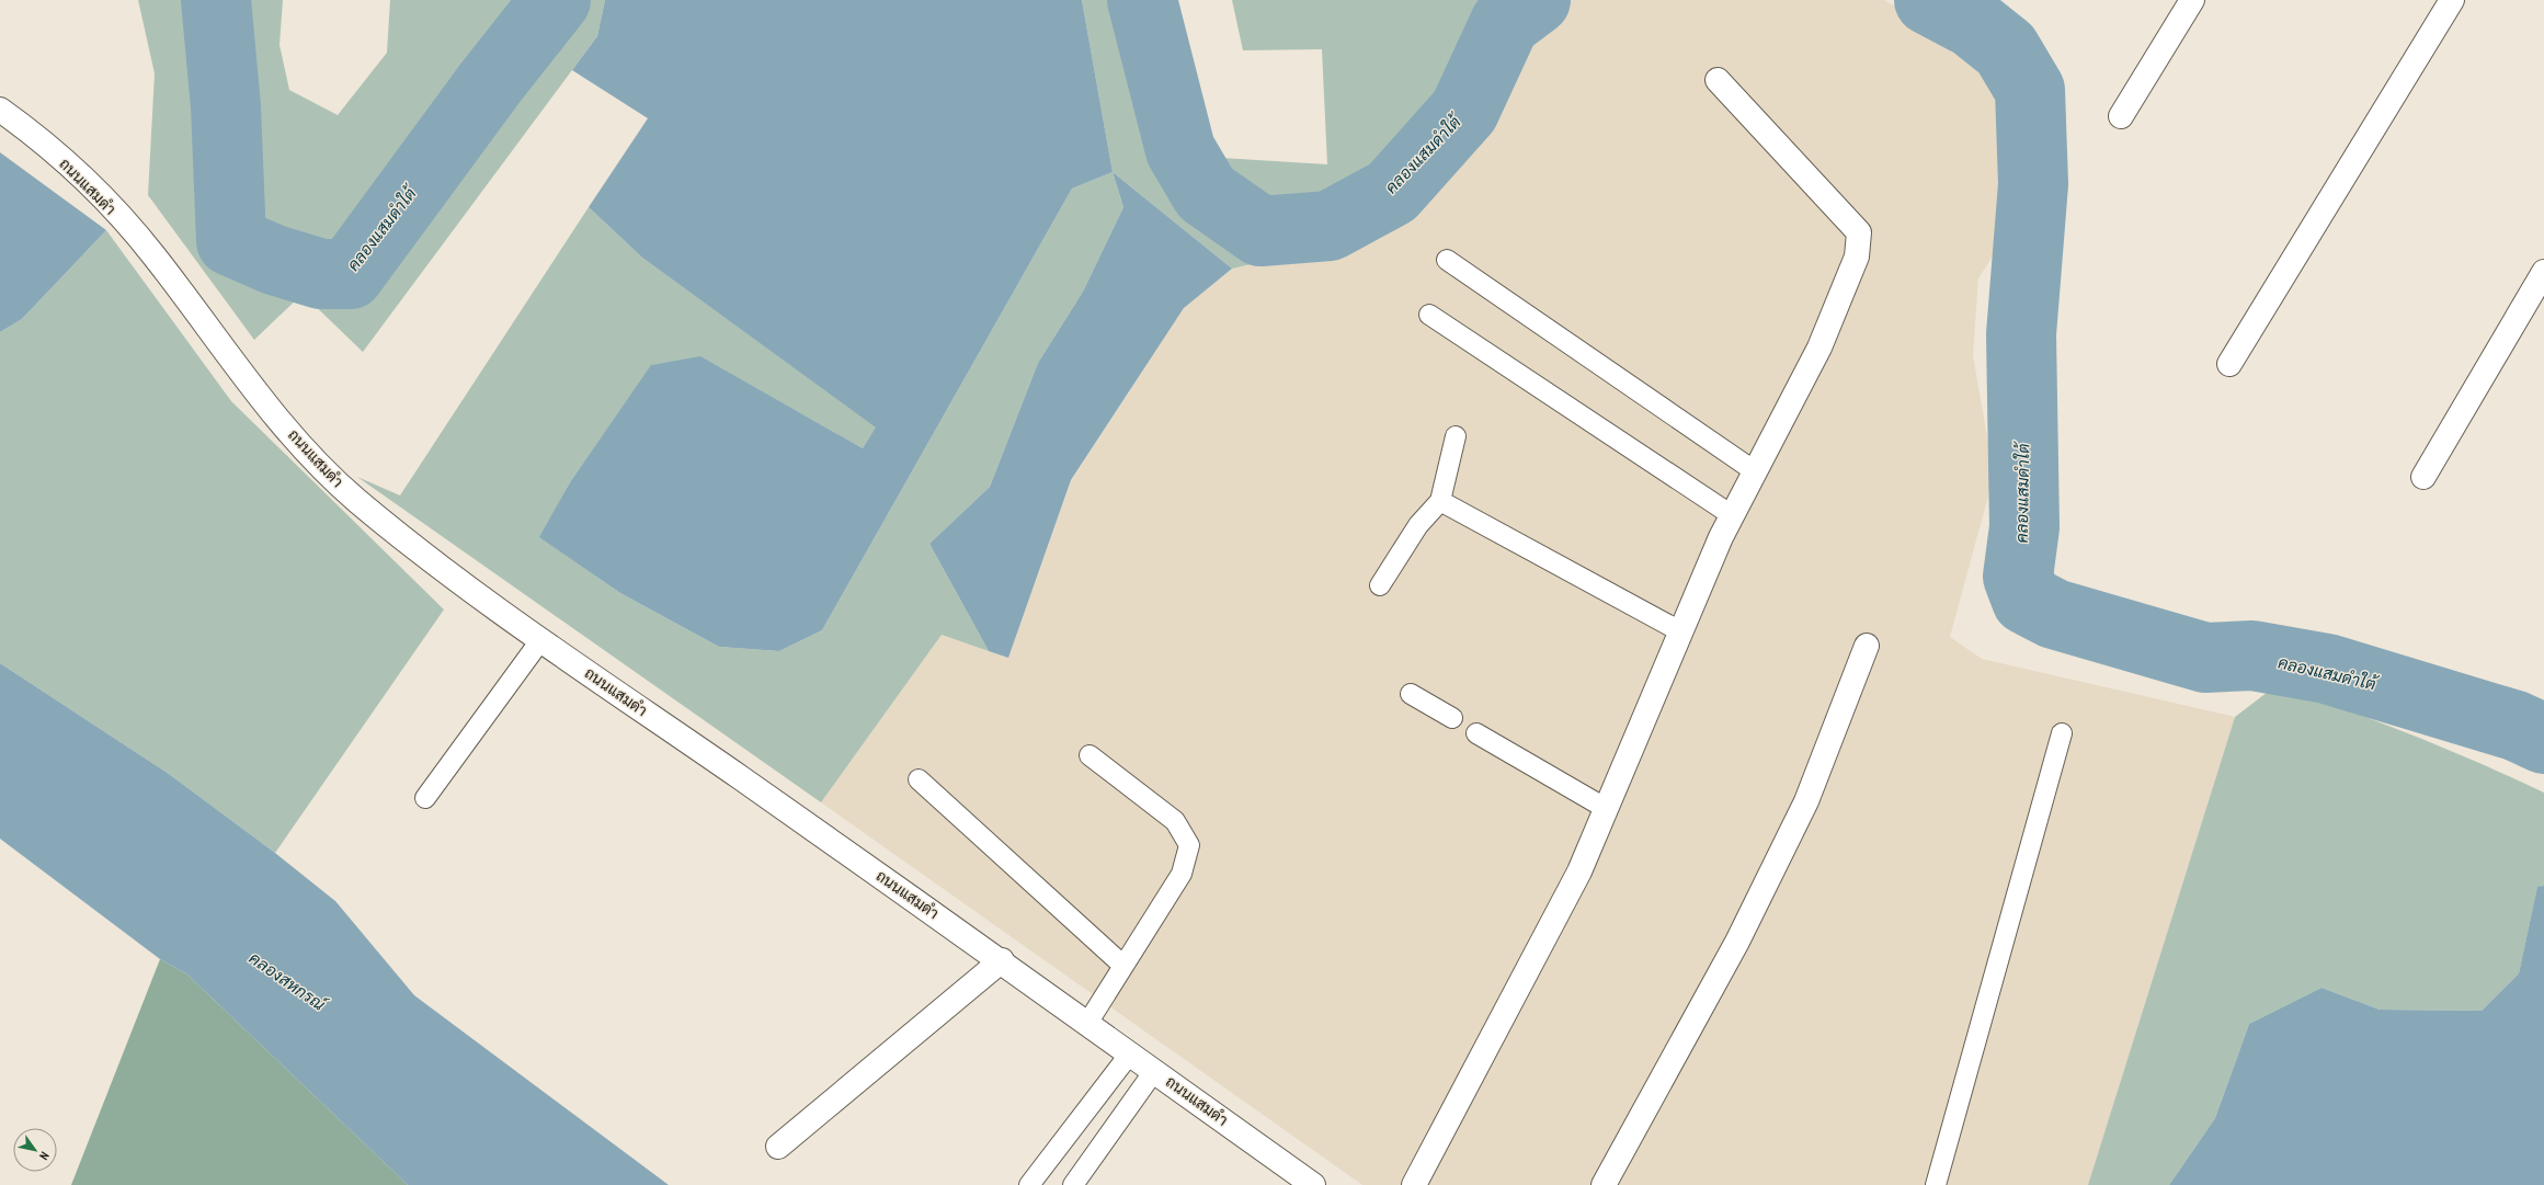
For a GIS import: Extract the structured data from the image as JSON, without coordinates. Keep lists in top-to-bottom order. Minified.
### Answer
{"streets":{"street":["ถนนแสมดำ"]},"water":["คลองแสมดำใต้","คลองสหกรณ์"],"north":"bottom right"}
